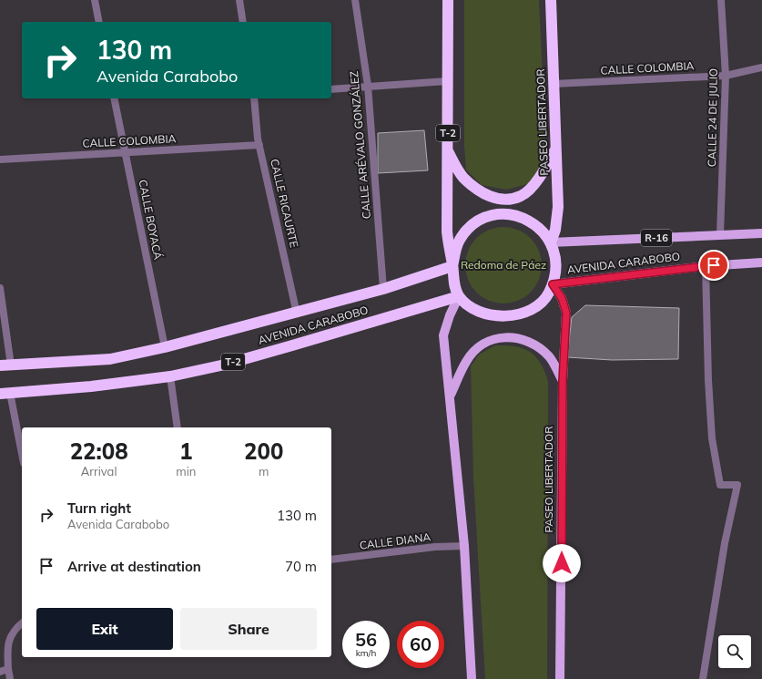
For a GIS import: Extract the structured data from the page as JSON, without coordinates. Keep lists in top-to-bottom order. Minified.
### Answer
{"streets":{"highway":["PASEO LIBERTADOR","T-2","AVENIDA CARABOBO"],"main road":["R-16"],"street":["CALLE COLOMBIA","CALLE 24 DE JULIO","CALLE ARÉVALO GONZÁLEZ","CALLE RICAURTE","CALLE BOYACÁ","CALLE DIANA"]},"crossings":[["CALLE COLOMBIA","CALLE 24 DE JULIO"],["CALLE COLOMBIA","PASEO LIBERTADOR"],["CALLE COLOMBIA","CALLE RICAURTE"],["CALLE COLOMBIA","CALLE BOYACÁ"],["CALLE 24 DE JULIO","AVENIDA CARABOBO"],["PASEO LIBERTADOR","T-2"],["PASEO LIBERTADOR","AVENIDA CARABOBO"],["T-2","AVENIDA CARABOBO"],["CALLE ARÉVALO GONZÁLEZ","AVENIDA CARABOBO"],["CALLE RICAURTE","AVENIDA CARABOBO"],["CALLE BOYACÁ","AVENIDA CARABOBO"]],"parks":["Redoma de Páez"],"page":{"turn":["130 m","Avenida Carabobo"],"eta":["22:08","Arrival","1","min","200","m"],"list":[{"name":"Turn right","note":"Avenida Carabobo","value":"130 m"},{"name":"Arrive at destination","value":"70 m"}],"buttons":["Exit","Share"],"speed":"56 km/h","limit":"60"}}
